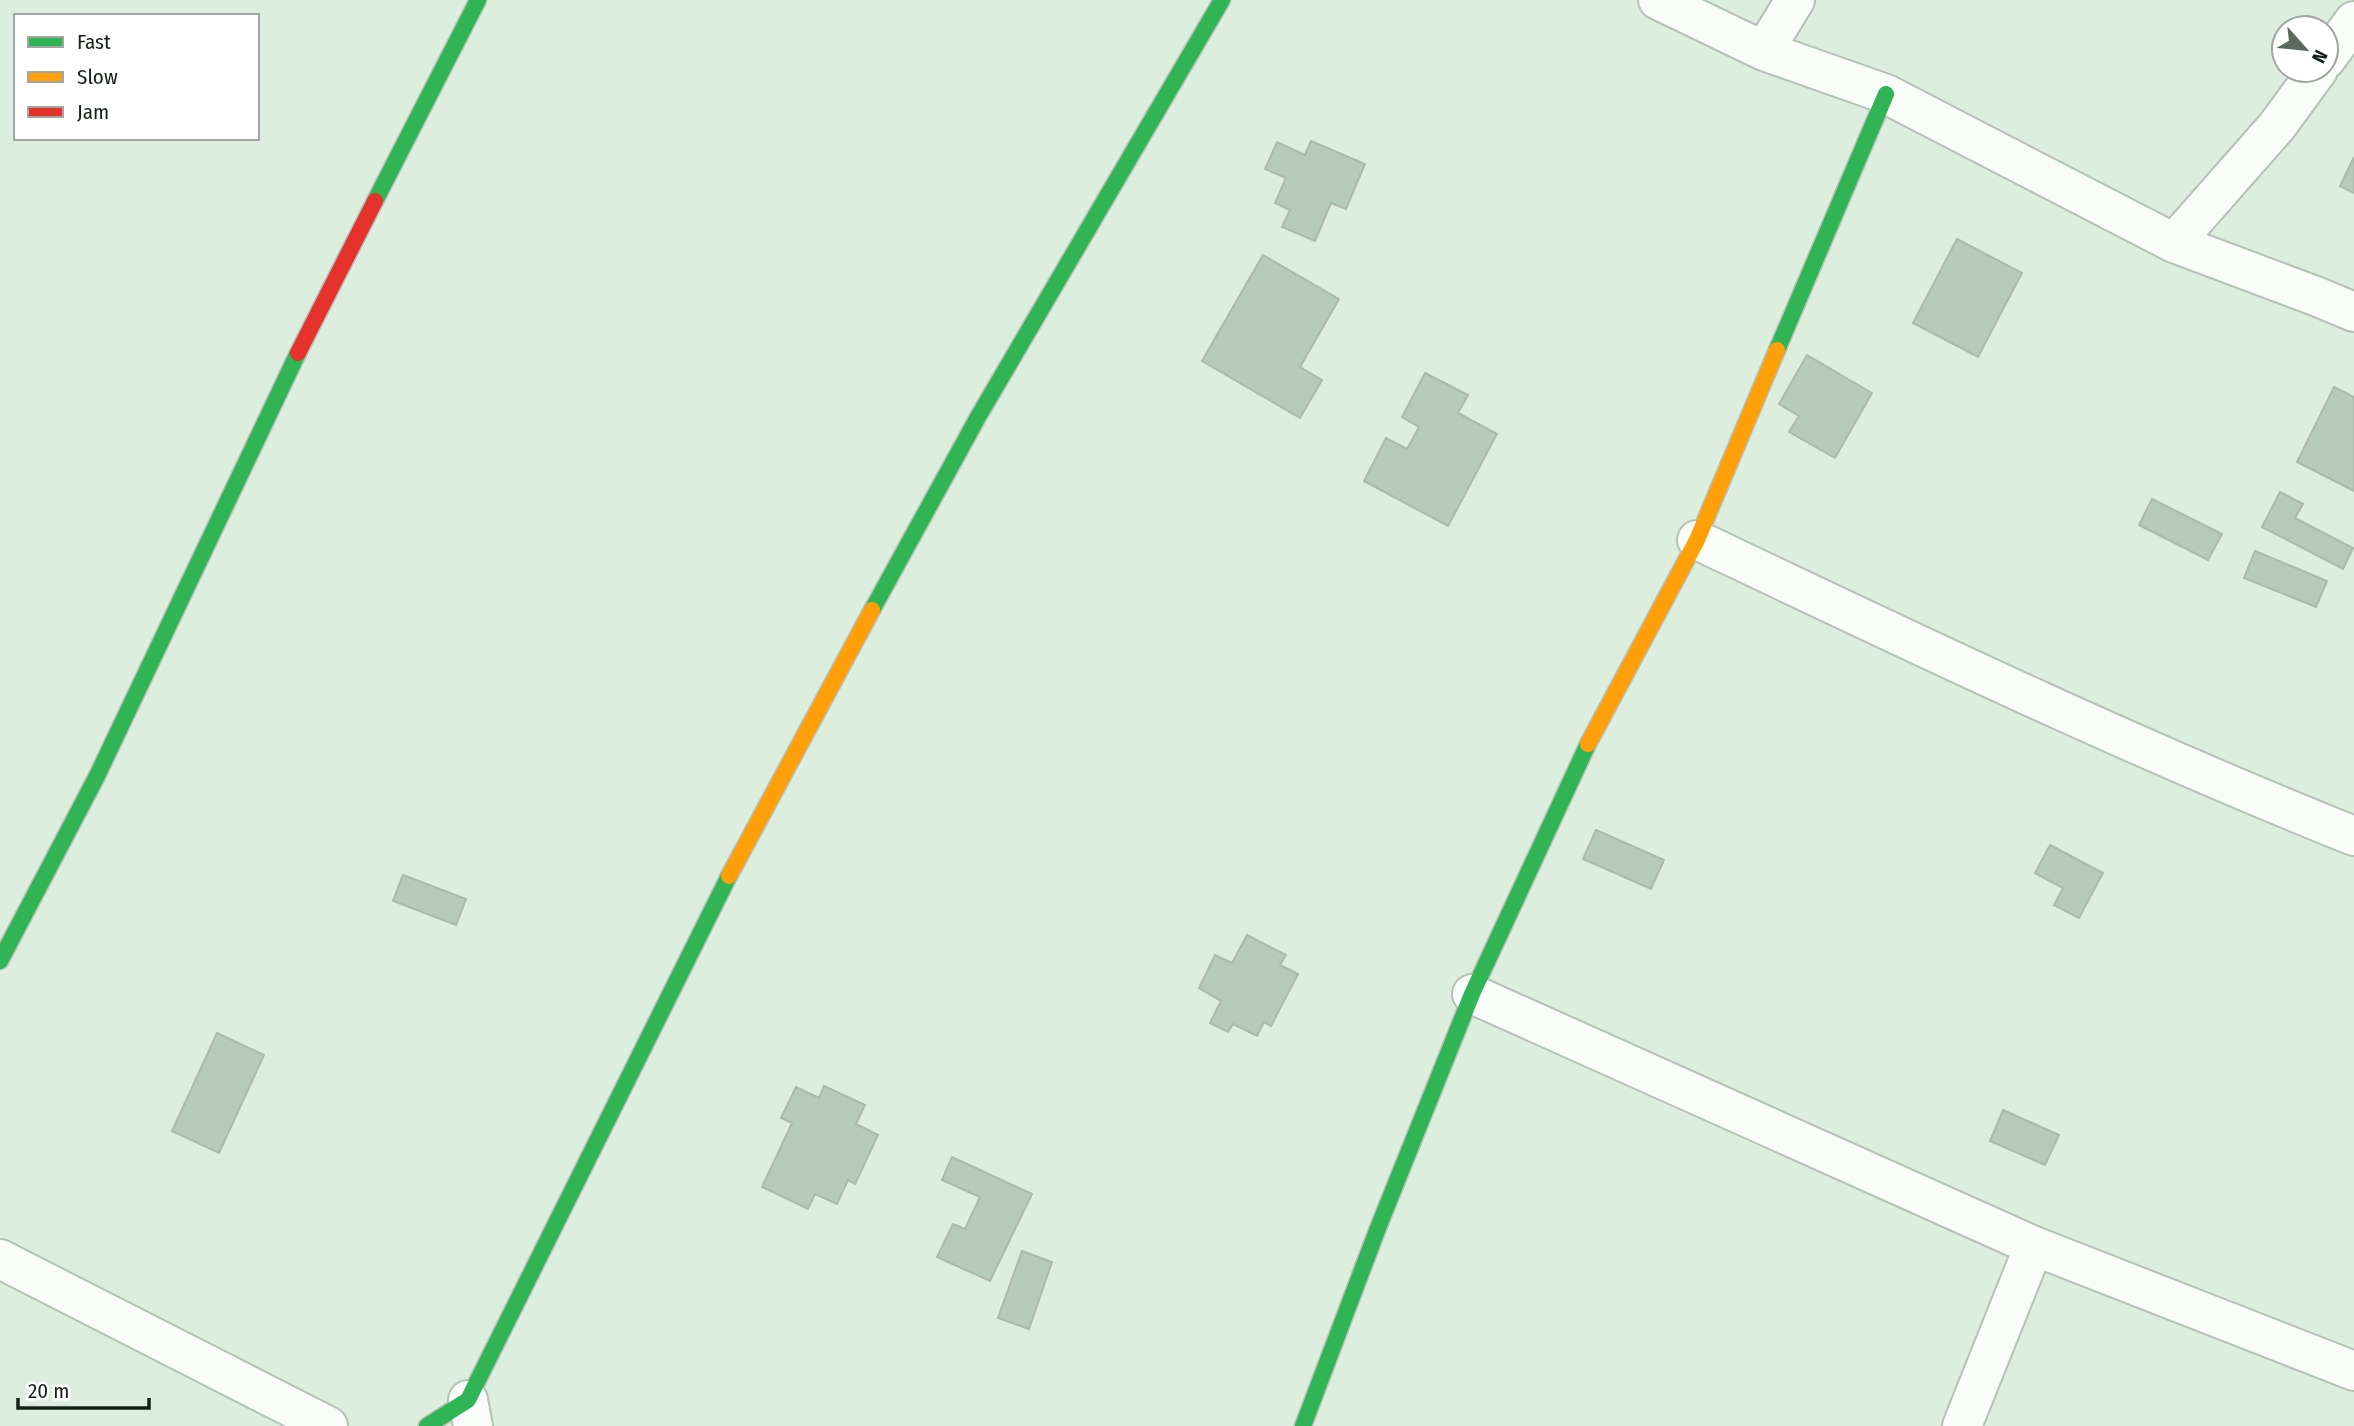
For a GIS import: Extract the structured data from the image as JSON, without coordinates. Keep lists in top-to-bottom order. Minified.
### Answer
{"legend":["Fast","Slow","Jam"],"scale_bar":"20 m","north":"bottom right"}
